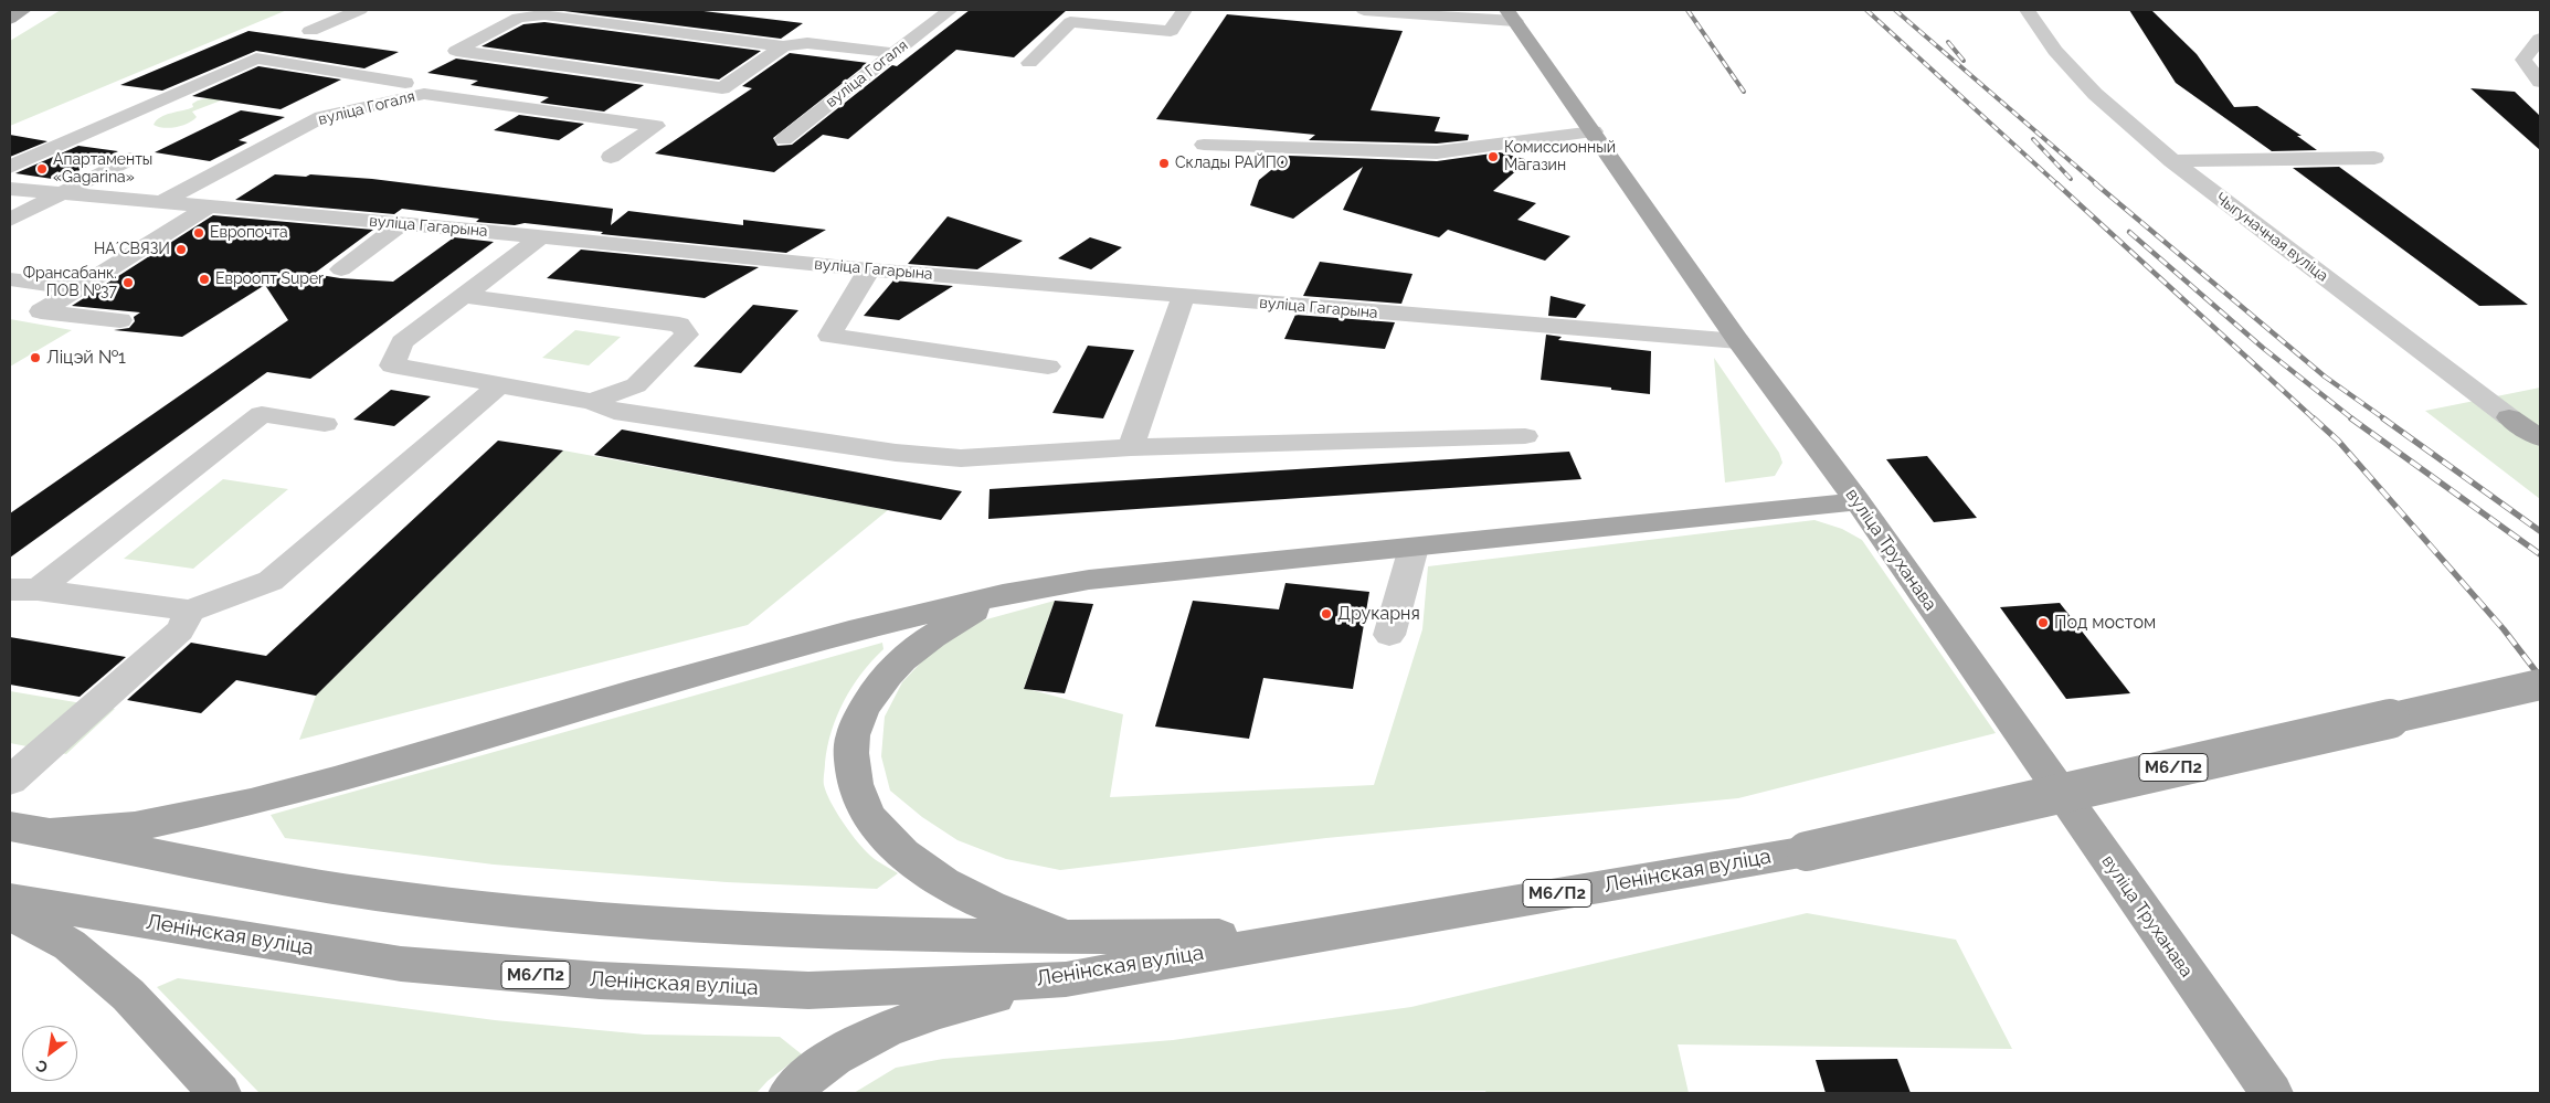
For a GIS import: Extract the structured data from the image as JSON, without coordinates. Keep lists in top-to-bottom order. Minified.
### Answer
{"streets":{"main road":["Чыгуначная вуліца","вуліца Труханава","М6/П2","Ленінская вуліца"],"street":["вуліца Гогаля","вуліца Гагарына"]},"crossings":[["вуліца Гогаля","вуліца Гагарына"],["вуліца Гагарына","вуліца Труханава"]],"places":["Комиссионный Магазин","Склады РАЙПО","Апартаменты «Gagarina»","Европочта","НАʼСВЯЗИ","Евроопт Super","Франсабанк. ПОВ №37","Ліцэй №1","Друкарня","Под мостом"],"north":"bottom left"}
